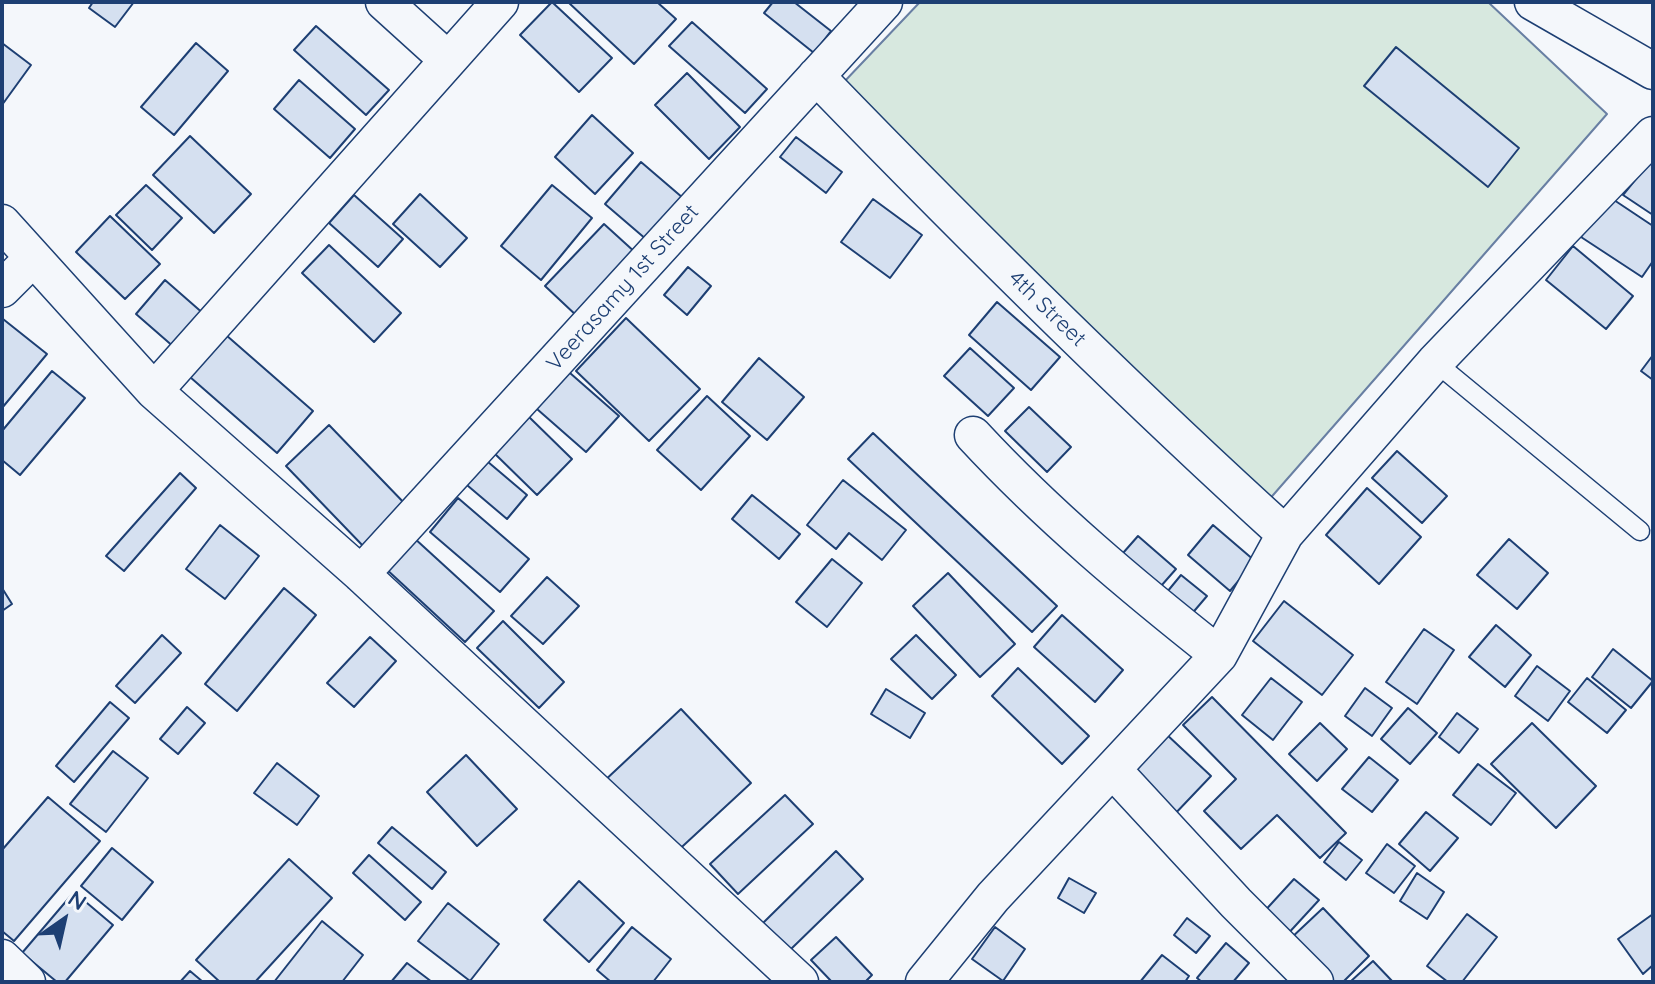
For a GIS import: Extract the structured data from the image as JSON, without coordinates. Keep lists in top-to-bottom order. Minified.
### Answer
{"streets":{"street":["Veerasamy 1st Street","4th Street"]},"crossings":[["Veerasamy 1st Street","4th Street"]],"north":"top right"}
